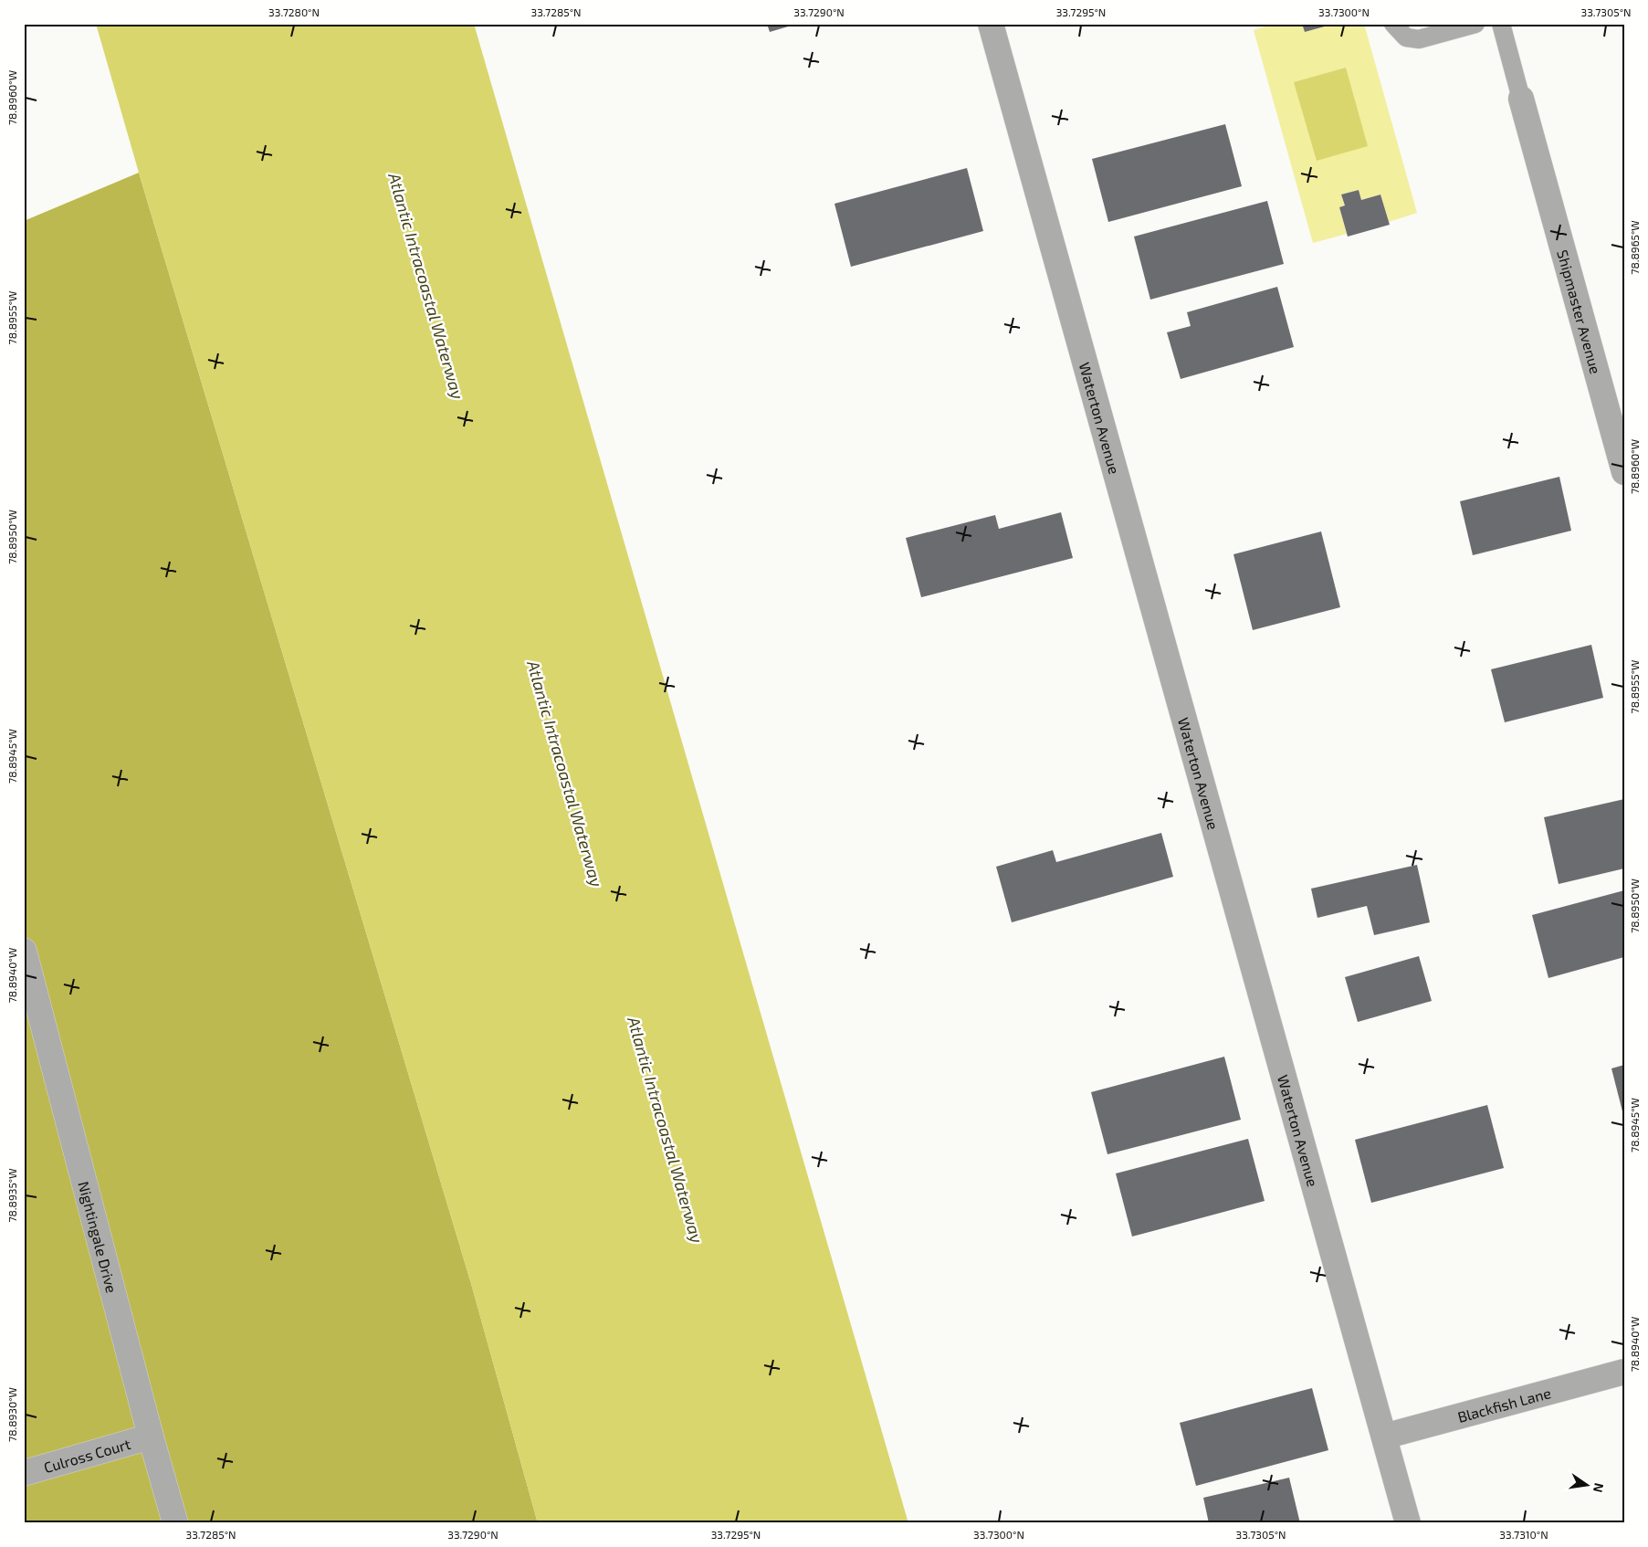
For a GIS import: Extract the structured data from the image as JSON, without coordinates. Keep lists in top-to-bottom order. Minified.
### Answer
{"streets":{"street":["Shipmaster Avenue","Waterton Avenue","Nightingale Drive","Blackfish Lane","Culross Court"]},"crossings":[["Waterton Avenue","Blackfish Lane"],["Nightingale Drive","Culross Court"]],"water":["Atlantic Intracoastal Waterway"],"north":"right","coordinates":["33.7280°N","33.7285°N","33.7290°N","33.7295°N","33.7300°N","33.7305°N","78.8960°W","78.8965°W","78.8955°W","78.8950°W","78.8945°W","78.8940°W","78.8935°W","78.8930°W","33.7310°N"]}
